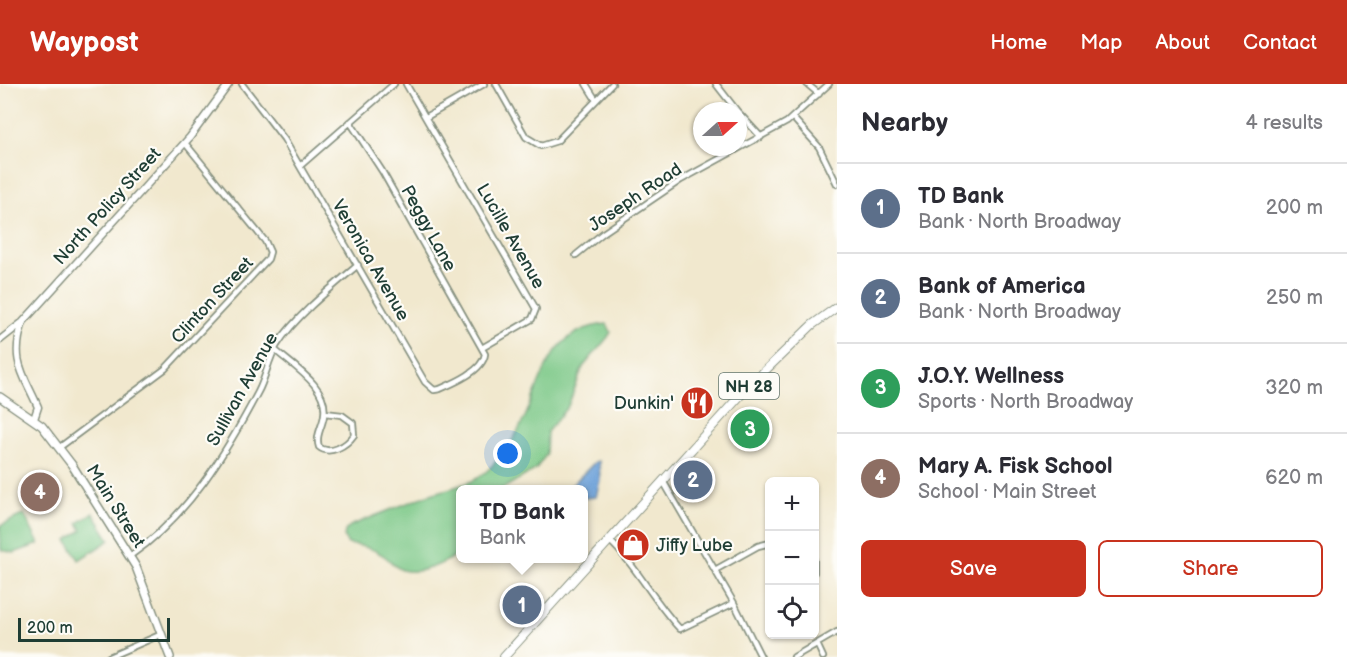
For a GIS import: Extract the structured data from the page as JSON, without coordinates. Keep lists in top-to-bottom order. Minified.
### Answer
{"streets":{"main road":["NH 28","Main Street"],"street":["Joseph Road","North Policy Street","Peggy Lane","Lucille Avenue","Veronica Avenue","Clinton Street","Sullivan Avenue"]},"crossings":[["North Policy Street","Clinton Street"],["Peggy Lane","Lucille Avenue"],["Peggy Lane","Veronica Avenue"],["Lucille Avenue","Veronica Avenue"],["Veronica Avenue","Sullivan Avenue"],["Clinton Street","Main Street"],["Sullivan Avenue","Main Street"]],"places":{"restaurant":["Dunkin'"],"shop":["Jiffy Lube"]},"scale_bar":"200 m","north":"right","page":{"header":"Waypost","nav":["Home","Map","About","Contact"],"heading":["Nearby","4 results"],"list":[{"mark":"1","name":"TD Bank","note":"Bank · North Broadway","value":"200 m"},{"mark":"2","name":"Bank of America","note":"Bank · North Broadway","value":"250 m"},{"mark":"3","name":"J.O.Y. Wellness","note":"Sports · North Broadway","value":"320 m"},{"mark":"4","name":"Mary A. Fisk School","note":"School · Main Street","value":"620 m"}],"pins":["3","2","4","1"],"map_buttons":["+","−"],"popup":["TD Bank","Bank"],"buttons":["Save","Share"],"scale":"200 m"}}
